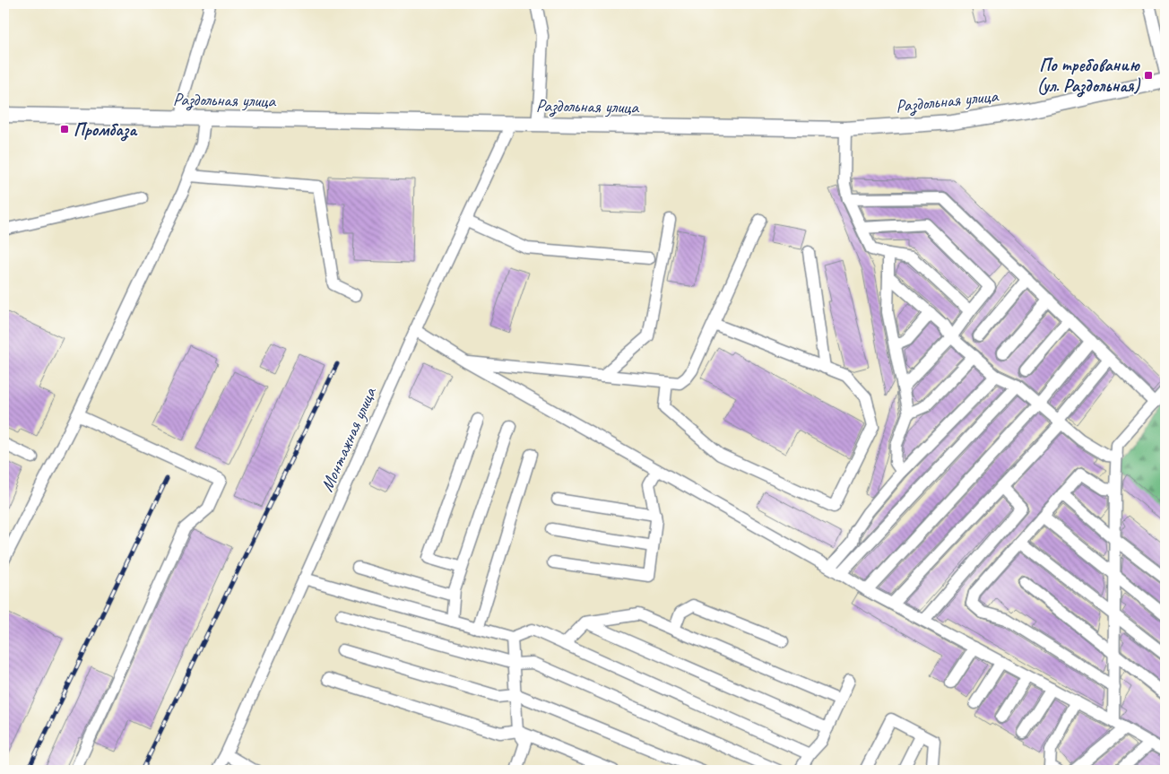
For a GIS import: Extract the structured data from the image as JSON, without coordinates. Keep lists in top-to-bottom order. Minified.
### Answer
{"streets":{"main road":["Раздольная улица"],"street":["Монтажная улица"]},"crossings":[["Раздольная улица","Монтажная улица"]],"places":{"transit":["По требованию (ул. Раздольная)","Промбаза"]}}
